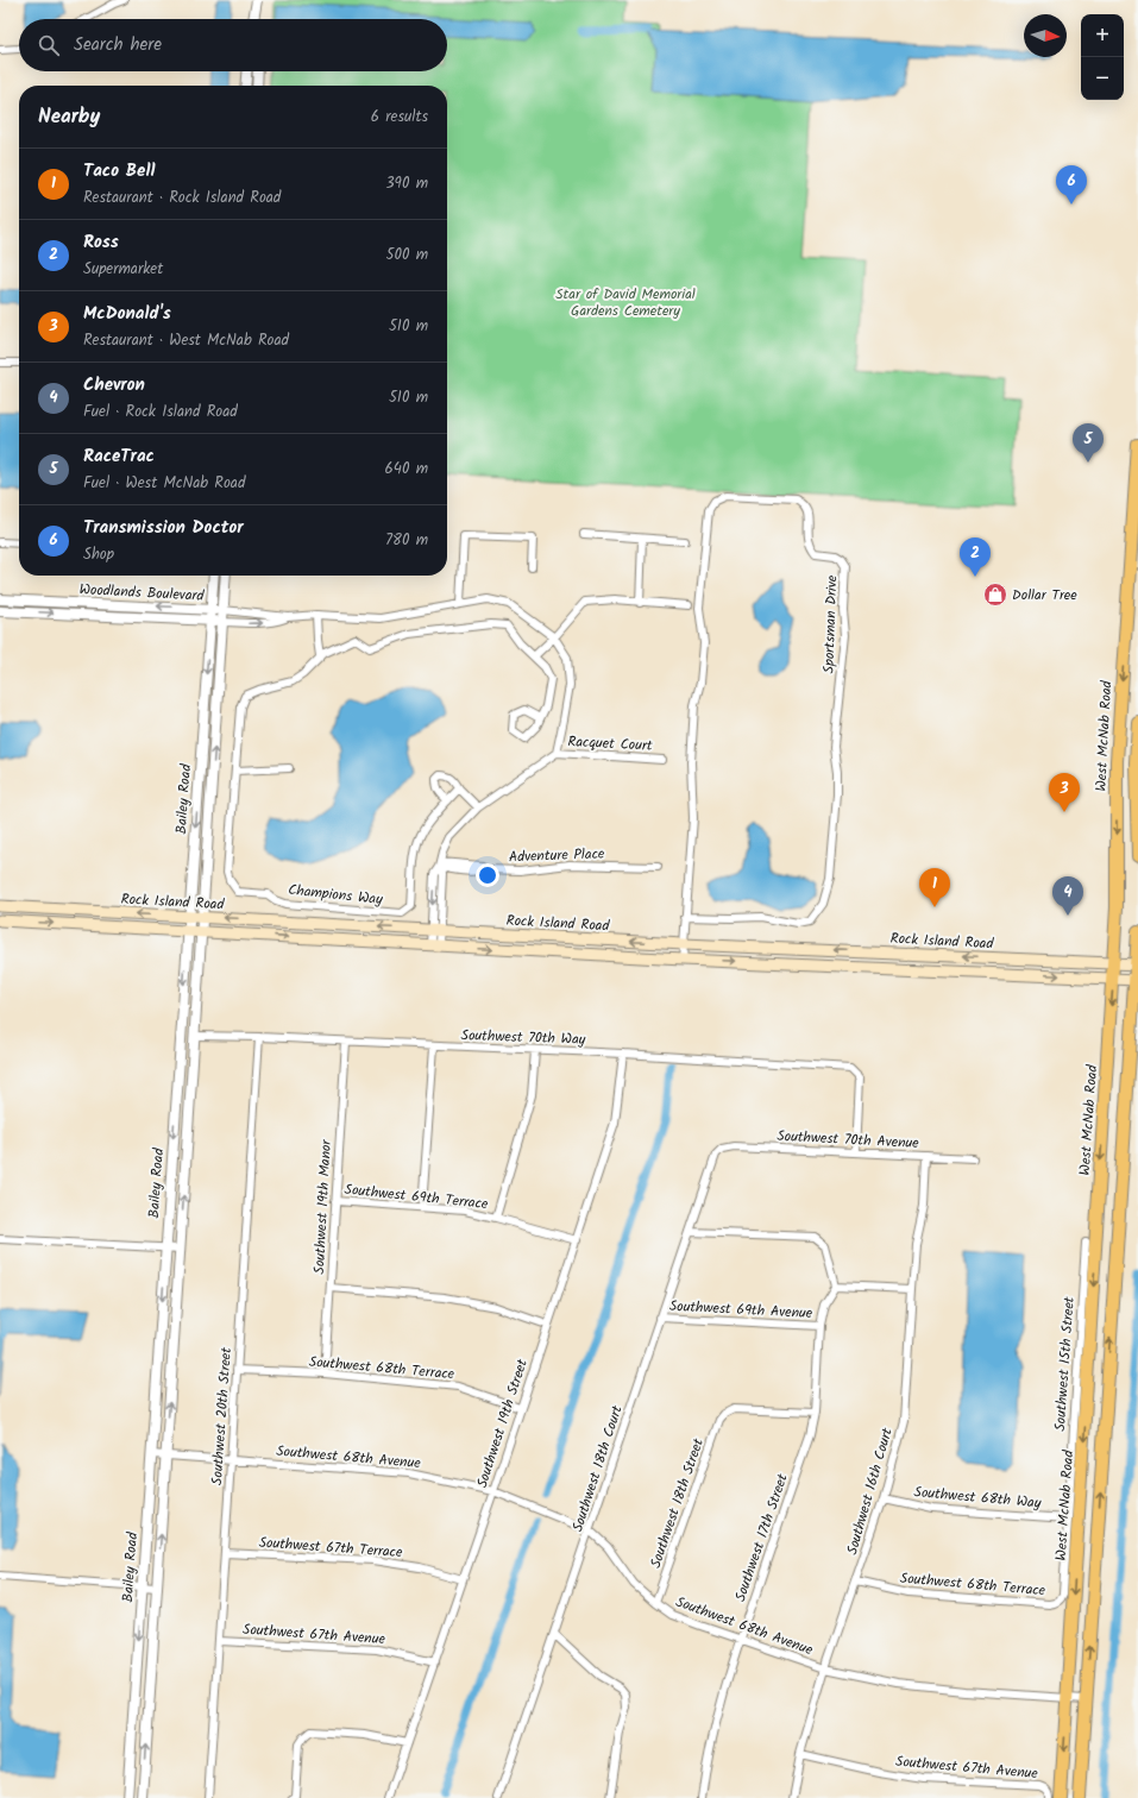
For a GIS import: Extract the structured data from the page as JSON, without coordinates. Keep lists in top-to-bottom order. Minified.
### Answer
{"streets":{"main road":["West McNab Road","Rock Island Road"],"street":["Woodlands Boulevard","Sportsman Drive","Racquet Court","Bailey Road","Adventure Place","Champions Way","Southwest 70th Way","Southwest 70th Avenue","Southwest 69th Terrace","Southwest 19th Manor","Southwest 69th Avenue","Southwest 15th Street","Southwest 68th Terrace","Southwest 20th Street","Southwest 19th Street","Southwest 68th Avenue","Southwest 18th Court","Southwest 16th Court","Southwest 68th Way","Southwest 18th Street","Southwest 17th Street","Southwest 67th Terrace","Southwest 67th Avenue"]},"crossings":[["Woodlands Boulevard","Bailey Road"],["Sportsman Drive","Rock Island Road"],["West McNab Road","Rock Island Road"],["West McNab Road","Southwest 68th Avenue"],["Bailey Road","Rock Island Road"],["Bailey Road","Southwest 70th Way"],["Bailey Road","Southwest 68th Avenue"],["Southwest 70th Way","Southwest 70th Avenue"],["Southwest 70th Way","Southwest 19th Manor"],["Southwest 70th Way","Southwest 20th Street"],["Southwest 70th Way","Southwest 19th Street"],["Southwest 70th Avenue","Southwest 18th Court"],["Southwest 70th Avenue","Southwest 16th Court"],["Southwest 69th Terrace","Southwest 19th Manor"],["Southwest 69th Terrace","Southwest 19th Street"],["Southwest 19th Manor","Southwest 68th Terrace"],["Southwest 69th Avenue","Southwest 18th Court"],["Southwest 69th Avenue","Southwest 17th Street"],["Southwest 15th Street","Southwest 68th Terrace"],["Southwest 15th Street","Southwest 68th Way"],["Southwest 68th Terrace","Southwest 20th Street"],["Southwest 68th Terrace","Southwest 19th Street"],["Southwest 68th Terrace","Southwest 16th Court"],["Southwest 20th Street","Southwest 68th Avenue"],["Southwest 20th Street","Southwest 67th Terrace"],["Southwest 20th Street","Southwest 67th Avenue"],["Southwest 19th Street","Southwest 68th Avenue"],["Southwest 19th Street","Southwest 67th Terrace"],["Southwest 19th Street","Southwest 67th Avenue"],["Southwest 68th Avenue","Southwest 18th Court"],["Southwest 68th Avenue","Southwest 16th Court"],["Southwest 68th Avenue","Southwest 18th Street"],["Southwest 68th Avenue","Southwest 17th Street"],["Southwest 16th Court","Southwest 68th Way"],["Southwest 16th Court","Southwest 67th Avenue"],["Southwest 18th Street","Southwest 17th Street"]],"parks":["Star of David Memorial Gardens Cemetery"],"places":{"shop":["Dollar Tree"]},"north":"right","page":{"map_buttons":["+","−"],"search":"Search here","heading":["Nearby","6 results"],"list":[{"mark":"1","name":"Taco Bell","note":"Restaurant · Rock Island Road","value":"390 m"},{"mark":"2","name":"Ross","note":"Supermarket","value":"500 m"},{"mark":"3","name":"McDonald's","note":"Restaurant · West McNab Road","value":"510 m"},{"mark":"4","name":"Chevron","note":"Fuel · Rock Island Road","value":"510 m"},{"mark":"5","name":"RaceTrac","note":"Fuel · West McNab Road","value":"640 m"},{"mark":"6","name":"Transmission Doctor","note":"Shop","value":"780 m"}],"pins":["6","5","2","3","1","4"]}}
